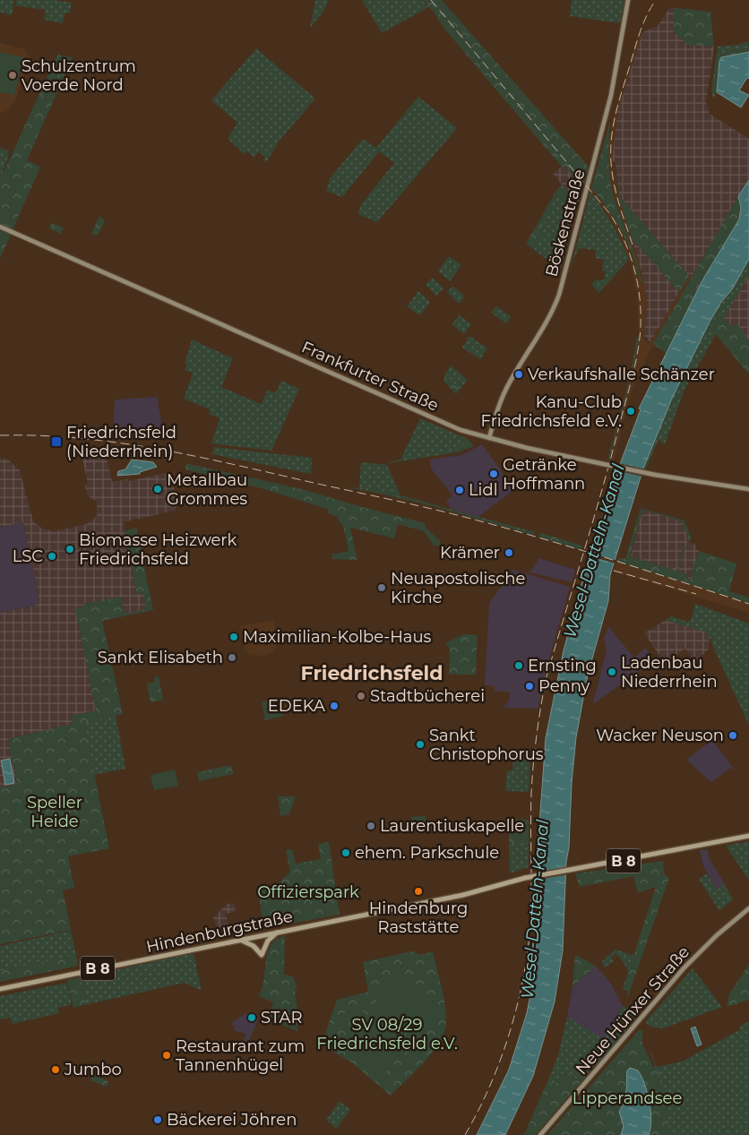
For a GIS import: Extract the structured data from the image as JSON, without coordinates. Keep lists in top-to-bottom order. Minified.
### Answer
{"streets":{"main road":["Böskenstraße","Frankfurter Straße","B 8","Hindenburgstraße","Neue Hünxer Straße"]},"crossings":[["Böskenstraße","Frankfurter Straße"]],"districts":["Friedrichsfeld"],"water":["Wesel-Datteln-Kanal"],"parks":["Speller Heide","Offizierspark","SV 08/29 Friedrichsfeld e.V.","Lipperandsee"],"places":{"other":["Schulzentrum Voerde Nord","Verkaufshalle Schänzer","Kanu-Club Friedrichsfeld e.V.","Getränke Hoffmann","Metallbau Grommes","Lidl","Biomasse Heizwerk Friedrichsfeld","Krämer","LSC","Neuapostolische Kirche","Maximilian-Kolbe-Haus","Sankt Elisabeth","Ernsting","Ladenbau Niederrhein","Penny","Stadtbücherei","EDEKA","Wacker Neuson","Sankt Christophorus","Laurentiuskapelle","ehem. Parkschule","Hindenburg Raststätte","STAR","Restaurant zum Tannenhügel","Jumbo","Bäckerei Jöhren"],"transit":["Friedrichsfeld (Niederrhein)"]}}
